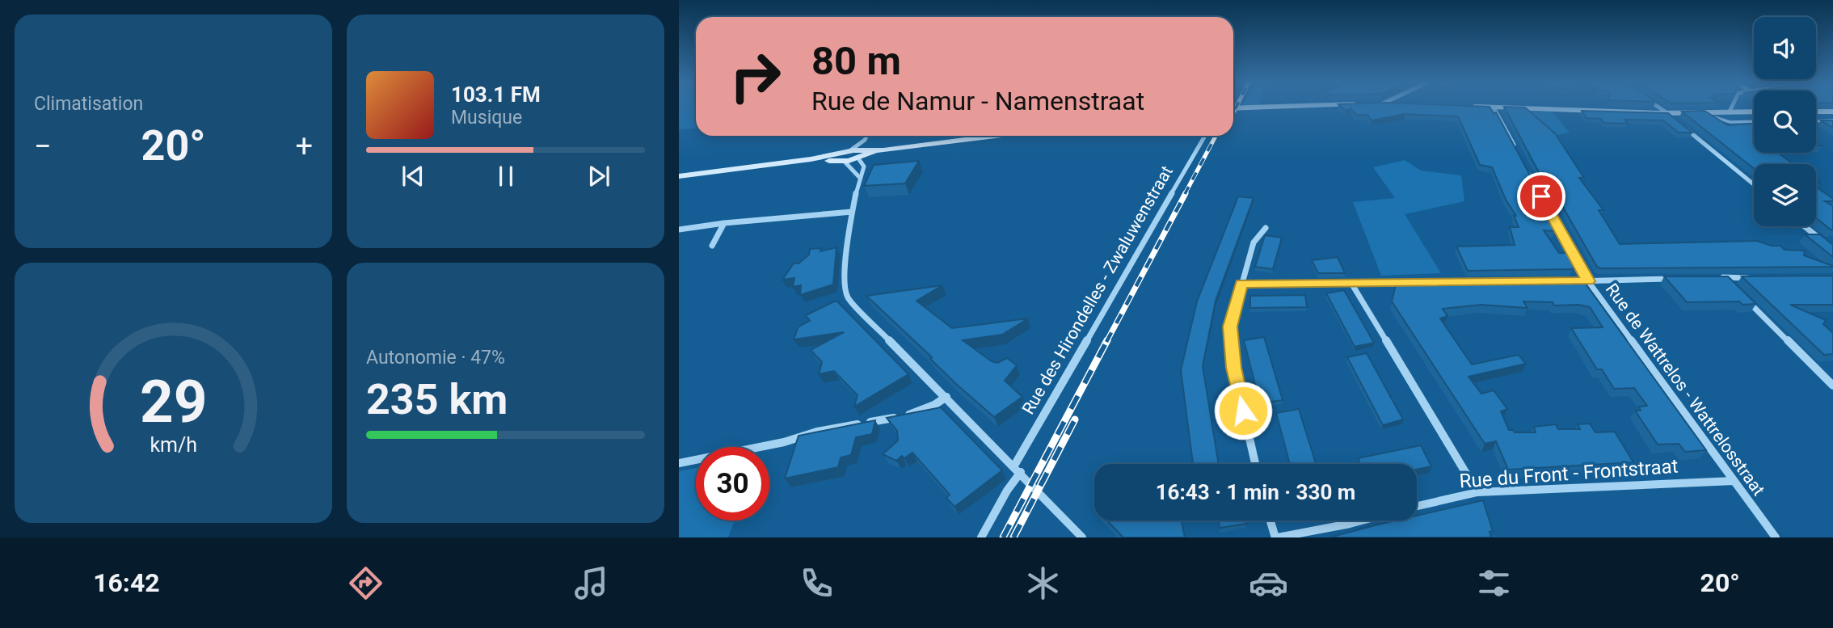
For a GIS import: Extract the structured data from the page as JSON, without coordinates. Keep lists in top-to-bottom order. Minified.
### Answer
{"streets":{"street":["Rue des Hirondelles - Zwaluwenstraat","Rue de Wattrelos - Wattrelosstraat","Rue du Front - Frontstraat"]},"crossings":[["Rue de Wattrelos - Wattrelosstraat","Rue du Front - Frontstraat"]],"page":{"tile":["Climatisation",["Autonomie · 47%","235 km"]],"turn":["80 m","Rue de Namur - Namenstraat"],"song":["103.1 FM","Musique"],"heat":["−","20°","+"],"limit":"30","trip":"16:43 · 1 min · 330 m","tabs":["16:42","20°"],"gauge":["29","km/h"]}}
